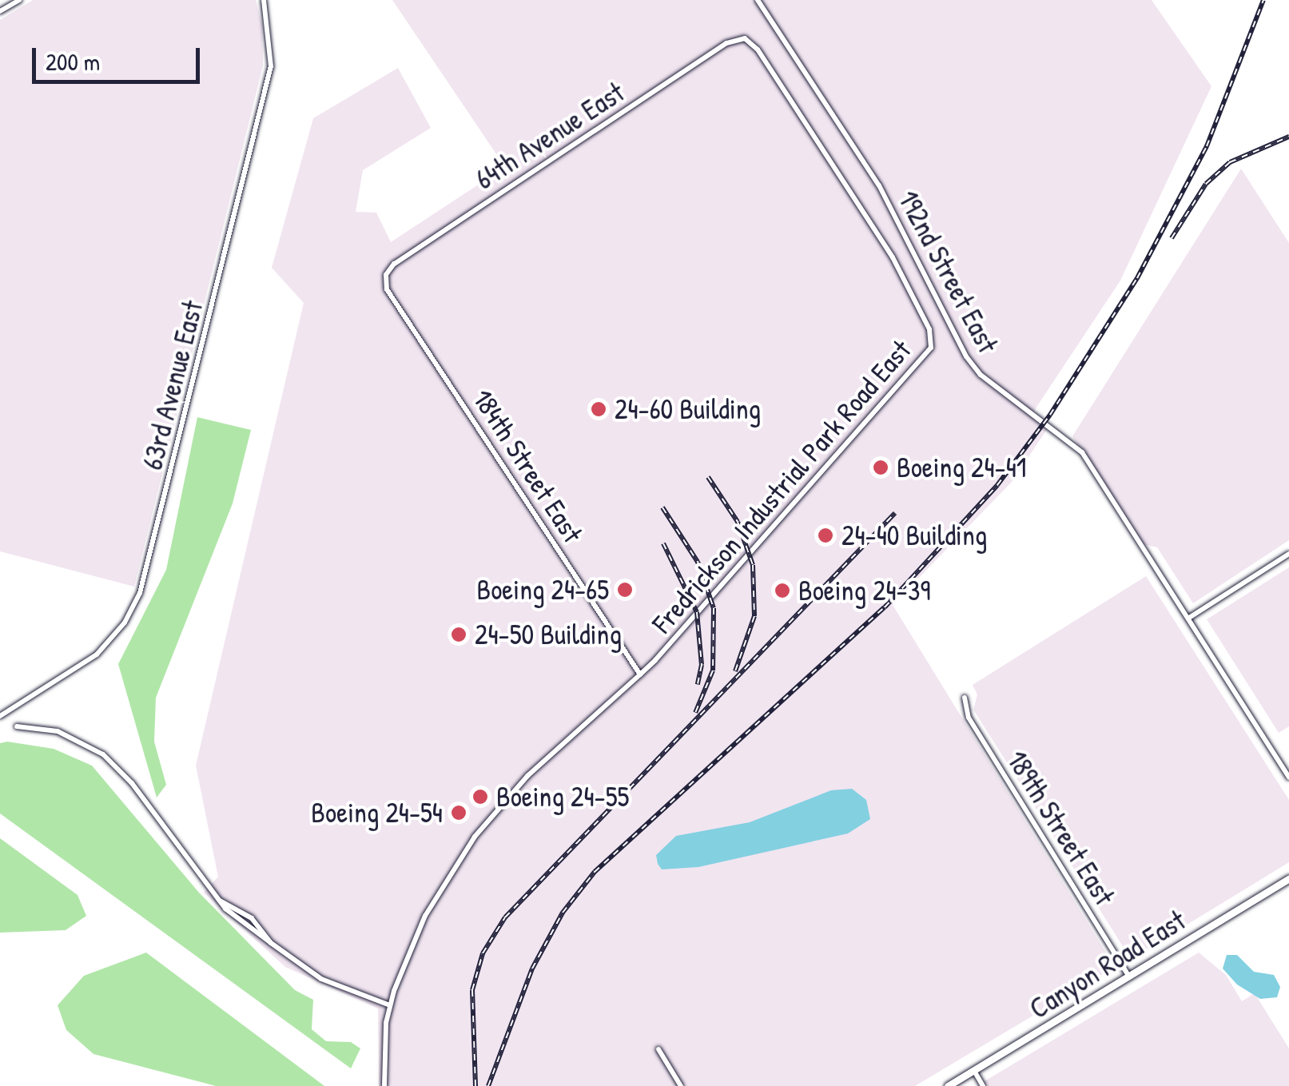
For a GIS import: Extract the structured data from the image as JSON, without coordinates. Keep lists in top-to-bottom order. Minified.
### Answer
{"streets":{"main road":["Canyon Road East"],"street":["64th Avenue East","192nd Street East","63rd Avenue East","184th Street East","Fredrickson Industrial Park Road East","189th Street East"]},"crossings":[["64th Avenue East","184th Street East"],["64th Avenue East","Fredrickson Industrial Park Road East"],["184th Street East","Fredrickson Industrial Park Road East"],["189th Street East","Canyon Road East"]],"places":["24-60 Building","Boeing 24-41","24-40 Building","Boeing 24-65","Boeing 24-39","24-50 Building","Boeing 24-55","Boeing 24-54"],"scale_bar":"200 m"}
